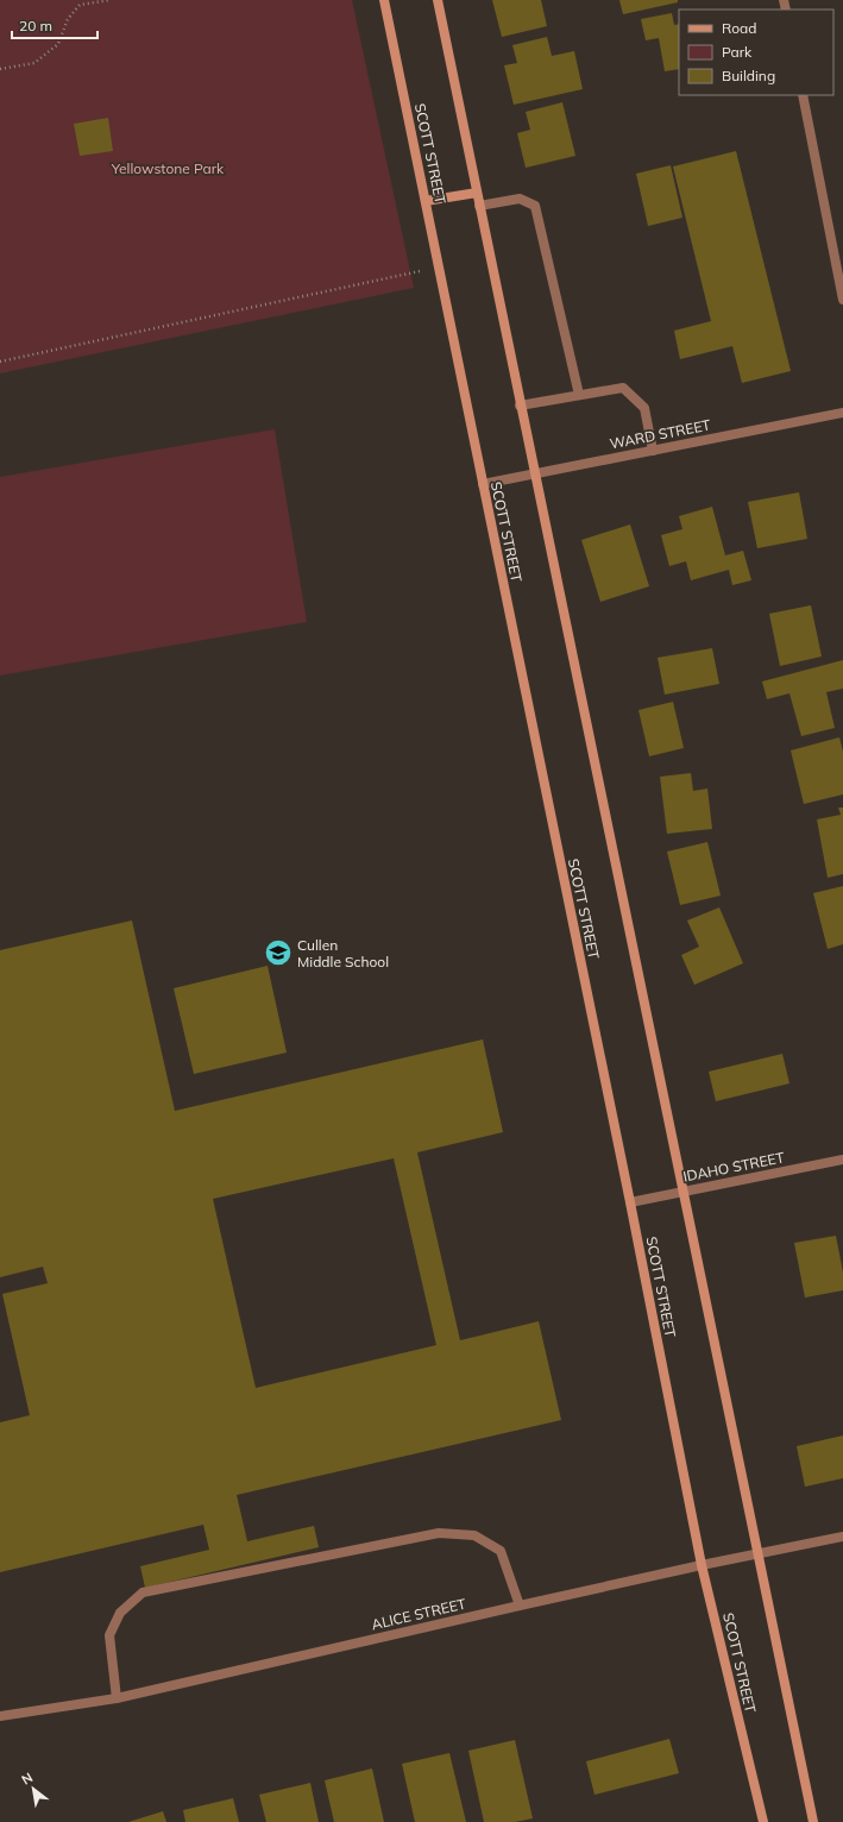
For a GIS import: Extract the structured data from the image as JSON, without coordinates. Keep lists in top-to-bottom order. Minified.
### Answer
{"streets":{"main road":["SCOTT STREET"],"street":["WARD STREET","IDAHO STREET","ALICE STREET"]},"crossings":[["SCOTT STREET","WARD STREET"],["SCOTT STREET","IDAHO STREET"],["SCOTT STREET","ALICE STREET"]],"parks":["Yellowstone Park"],"places":{"school or university":["Cullen Middle School"]},"legend":["Road","Park","Building"],"scale_bar":"20 m","north":"top left"}
